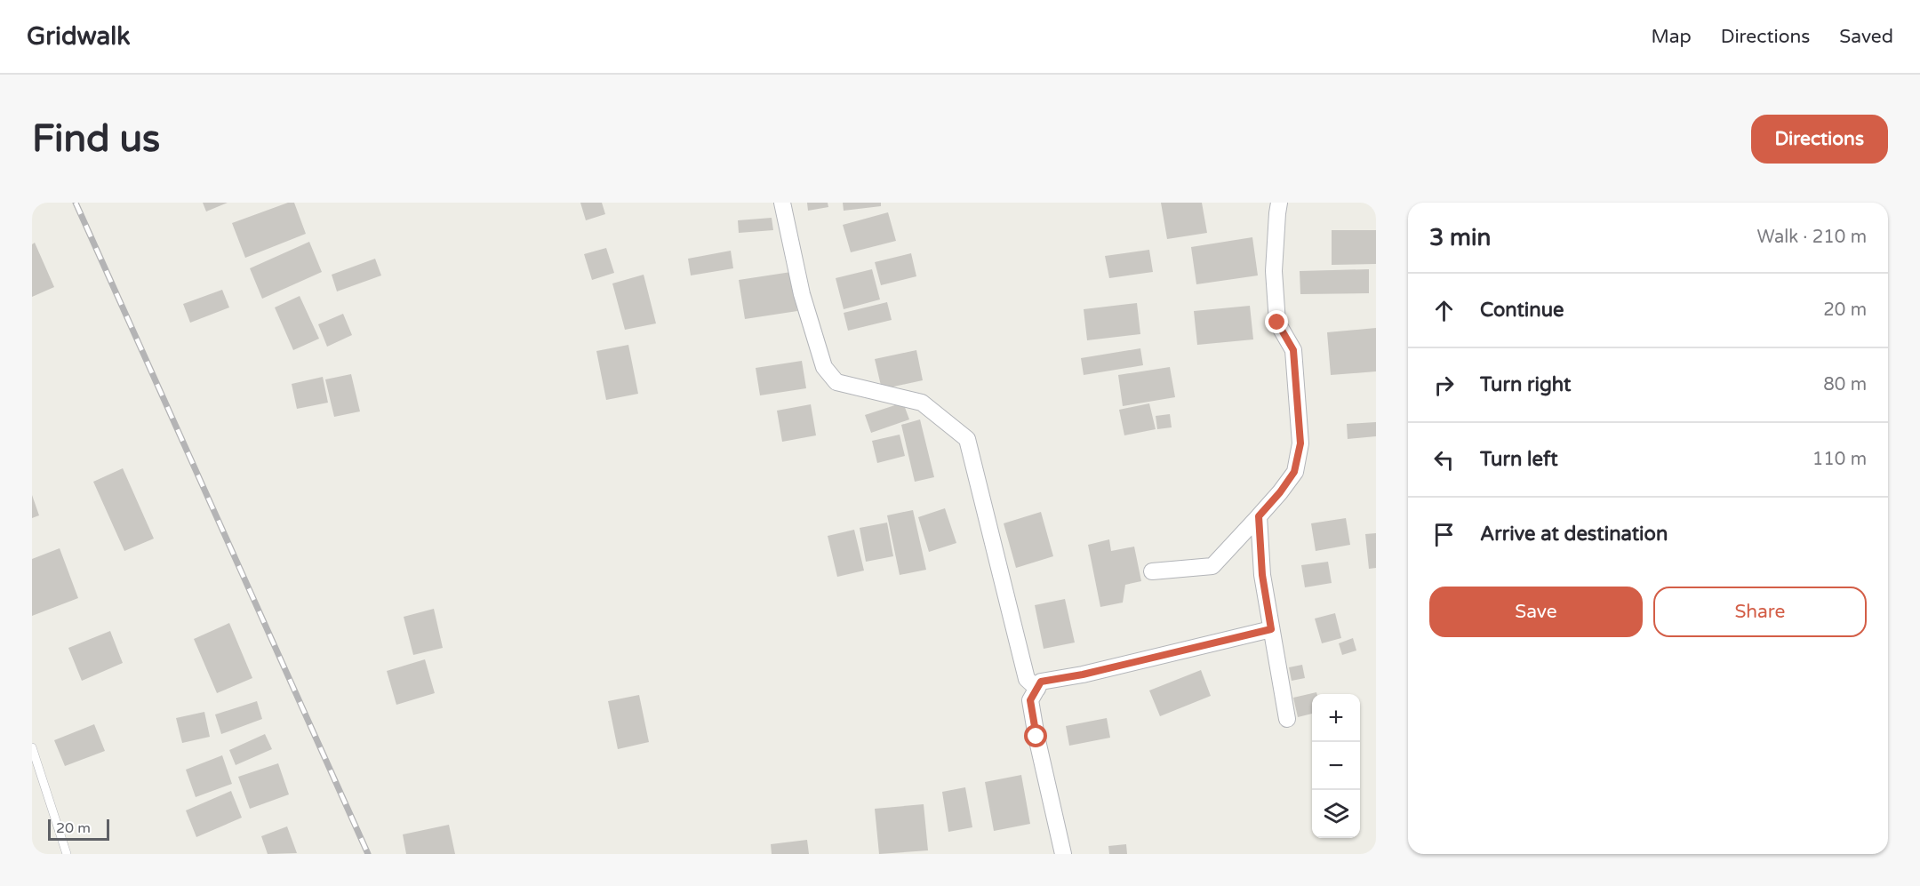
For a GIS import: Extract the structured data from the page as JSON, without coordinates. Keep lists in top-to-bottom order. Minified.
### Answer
{"scale_bar":"20 m","page":{"header":"Gridwalk","nav":["Map","Directions","Saved"],"buttons":["Directions",["Save","Share"]],"title":"Find us","heading":["3 min","Walk · 210 m"],"list":[["Continue","20 m"],["Turn right","80 m"],["Turn left","110 m"],"Arrive at destination"],"map_buttons":["+","−"],"scale":"20 m"}}
